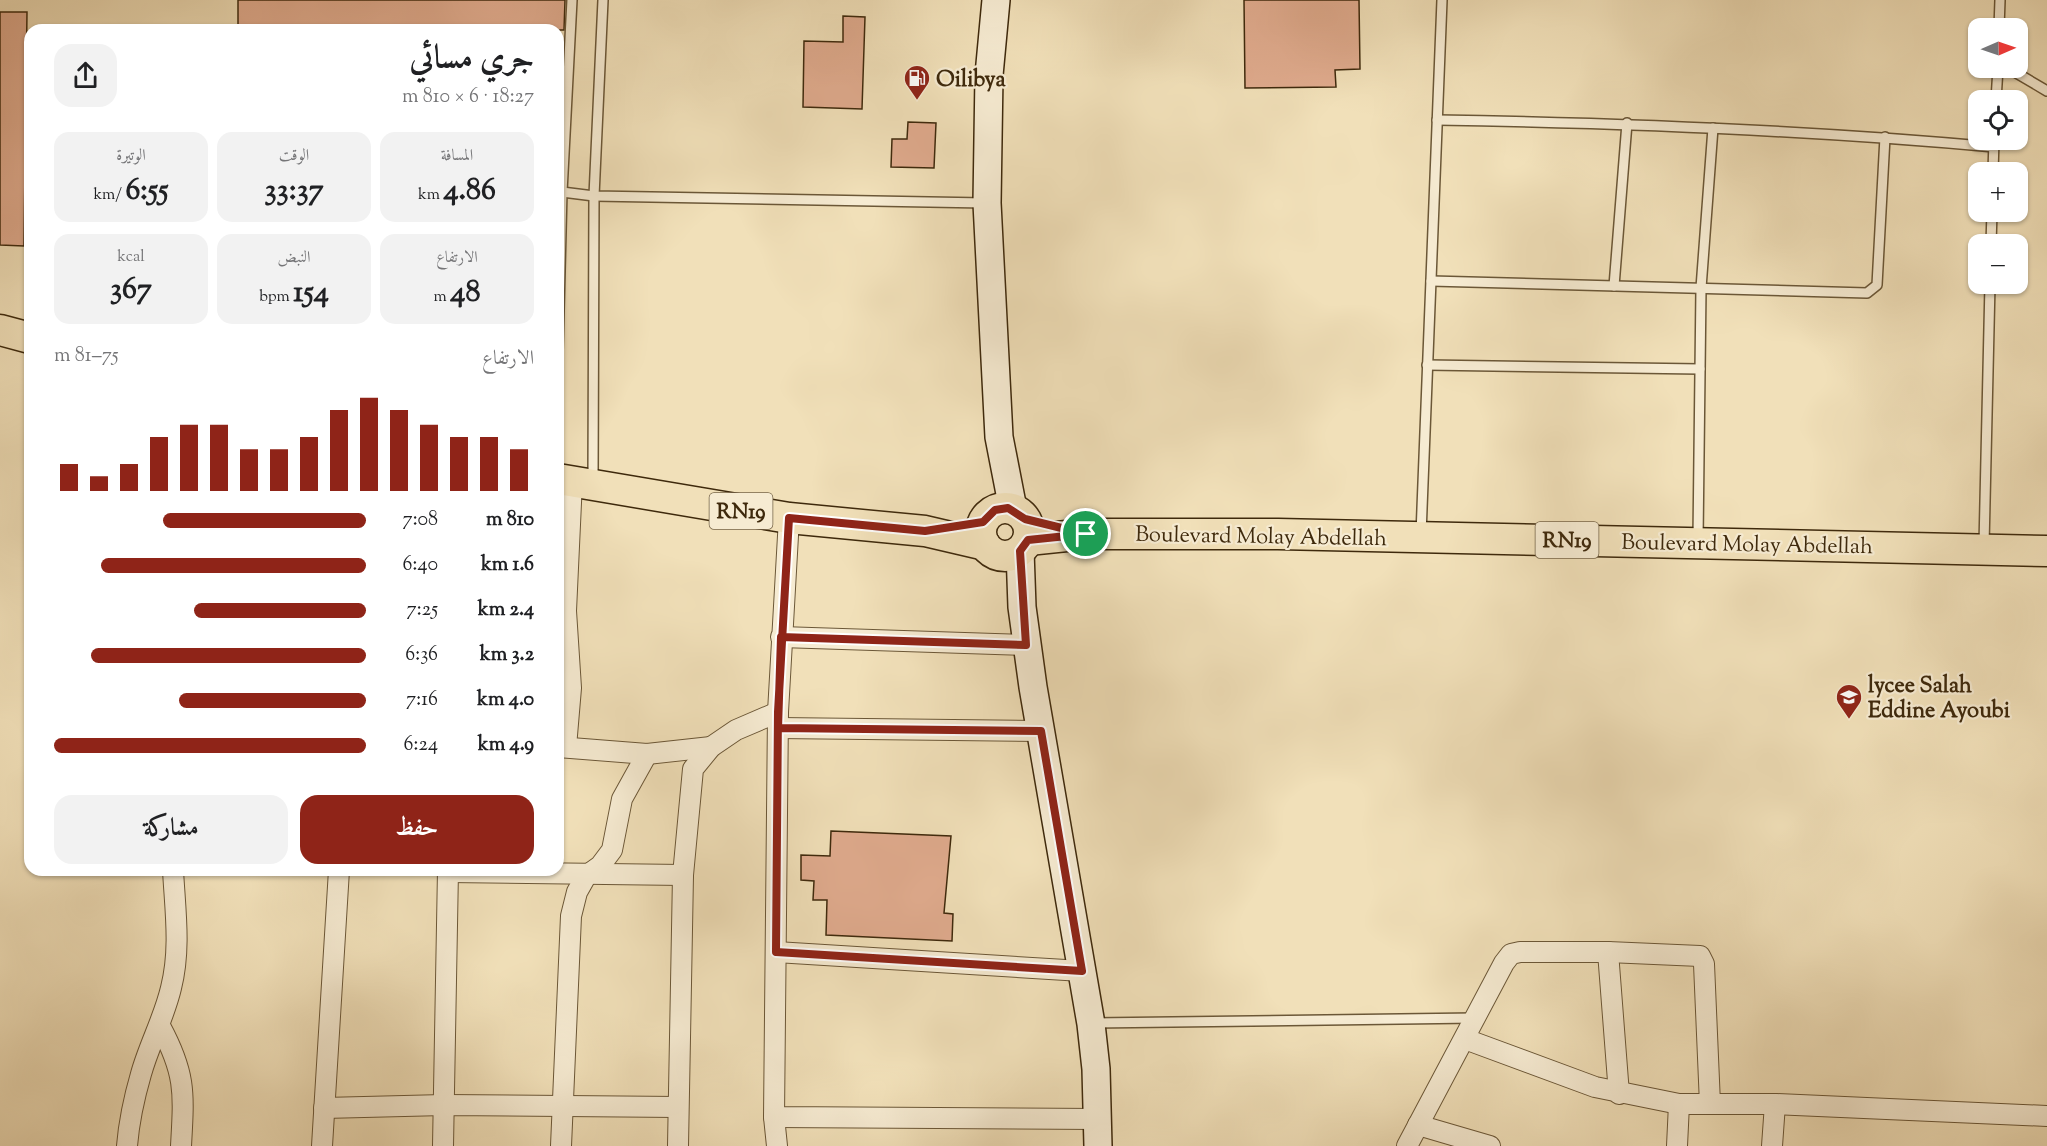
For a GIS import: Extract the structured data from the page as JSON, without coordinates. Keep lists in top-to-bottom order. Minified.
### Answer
{"streets":{"main road":["RN19","Boulevard Molay Abdellah"]},"crossings":[["RN19","Boulevard Molay Abdellah"]],"places":{"fuel station":["Oilibya"],"school or university":["lycee Salah Eddine Ayoubi"]},"north":"right","page":{"map_buttons":["+","−"],"heading":["جري مسائي","18:27 · 6 × 810 m"],"stats":[["المسافة","4.86 km"],["الوقت","33:37"],["الوتيرة","6:55 /km"],["الارتفاع","48 m"],["النبض","154 bpm"],["kcal","367"]],"chart":["الارتفاع","75–81 m"],"list":[{"name":"810 m","note":"7:08"},{"name":"1.6 km","note":"6:40"},{"name":"2.4 km","note":"7:25"},{"name":"3.2 km","note":"6:36"},{"name":"4.0 km","note":"7:16"},{"name":"4.9 km","note":"6:24"}],"buttons":["حفظ","مشاركة"]}}
